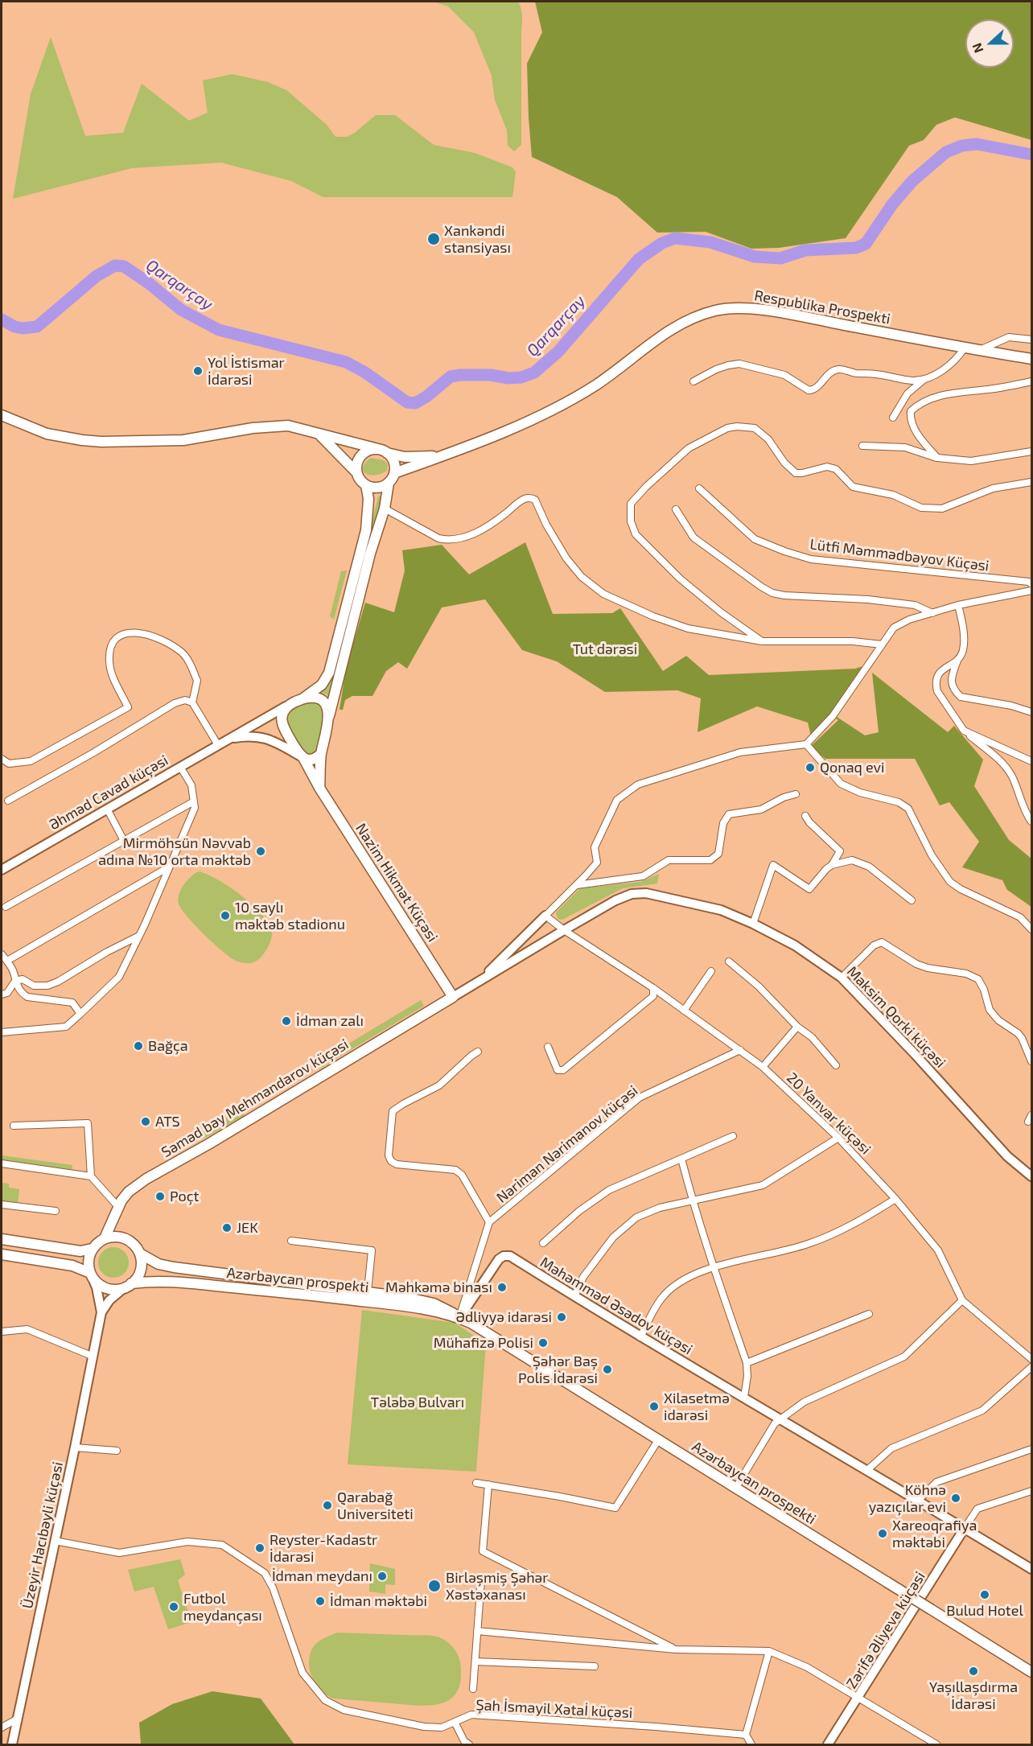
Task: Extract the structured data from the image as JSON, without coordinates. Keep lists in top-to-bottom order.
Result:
{
  "streets": {
    "main road": [
      "Respublika Prospekti",
      "Əhməd Cavad küçəsi",
      "Nazim Hikmət Küçəsi",
      "Maksim Qorki küçəsi",
      "Səməd bəy Mehmandarov küçəsi",
      "Azərbaycan prospekti",
      "Məhəmməd Əsədov küçəsi",
      "Üzeyir Hacıbəyli küçəsi",
      "Zərifə Əliyeva küçəsi"
    ],
    "street": [
      "Lütfi Məmmədbəyov Küçəsi",
      "20 Yanvar küçəsi",
      "Nəriman Nərimanov küçəsi",
      "Şah İsmayil Xətaİ küçəsi"
    ]
  },
  "crossings": [
    ["Əhməd Cavad küçəsi", "Nazim Hikmət Küçəsi"],
    ["Nazim Hikmət Küçəsi", "Səməd bəy Mehmandarov küçəsi"],
    ["Maksim Qorki küçəsi", "Səməd bəy Mehmandarov küçəsi"],
    ["Səməd bəy Mehmandarov küçəsi", "20 Yanvar küçəsi"],
    ["Səməd bəy Mehmandarov küçəsi", "Azərbaycan prospekti"],
    ["20 Yanvar küçəsi", "Nəriman Nərimanov küçəsi"],
    ["Nəriman Nərimanov küçəsi", "Azərbaycan prospekti"],
    ["Nəriman Nərimanov küçəsi", "Məhəmməd Əsədov küçəsi"],
    ["Azərbaycan prospekti", "Məhəmməd Əsədov küçəsi"],
    ["Məhəmməd Əsədov küçəsi", "Zərifə Əliyeva küçəsi"],
    ["Üzeyir Hacıbəyli küçəsi", "Şah İsmayil Xətaİ küçəsi"]
  ],
  "water": ["Qarqarçay"],
  "parks": ["Tut dərəsi", "Tələbə Bulvarı"],
  "places": [
    "Xankəndi stansiyası",
    "Yol İstismar İdarəsi",
    "Qonaq evi",
    "Mirmöhsün Nəvvab adına №10 orta məktəb",
    "10 saylı məktəb stadionu",
    "İdman zalı",
    "Bağça",
    "ATS",
    "Poçt",
    "JEK",
    "Məhkəmə binası",
    "Ədliyyə idarəsi",
    "Mühafizə Polisi",
    "Şəhər Baş Polis İdarəsi",
    "Xilasetmə idarəsi",
    "Köhnə yazıçılar evi",
    "Qarabağ Universiteti",
    "Xareoqrafiya məktəbi",
    "Reyster-Kadastr İdarəsi",
    "İdman meydanı",
    "Birləşmiş Şəhər Xəstəxanası",
    "Bulud Hotel",
    "İdman məktəbi",
    "Futbol meydançası",
    "Yaşıllaşdırma İdarəsi"
  ],
  "north": "left"
}
